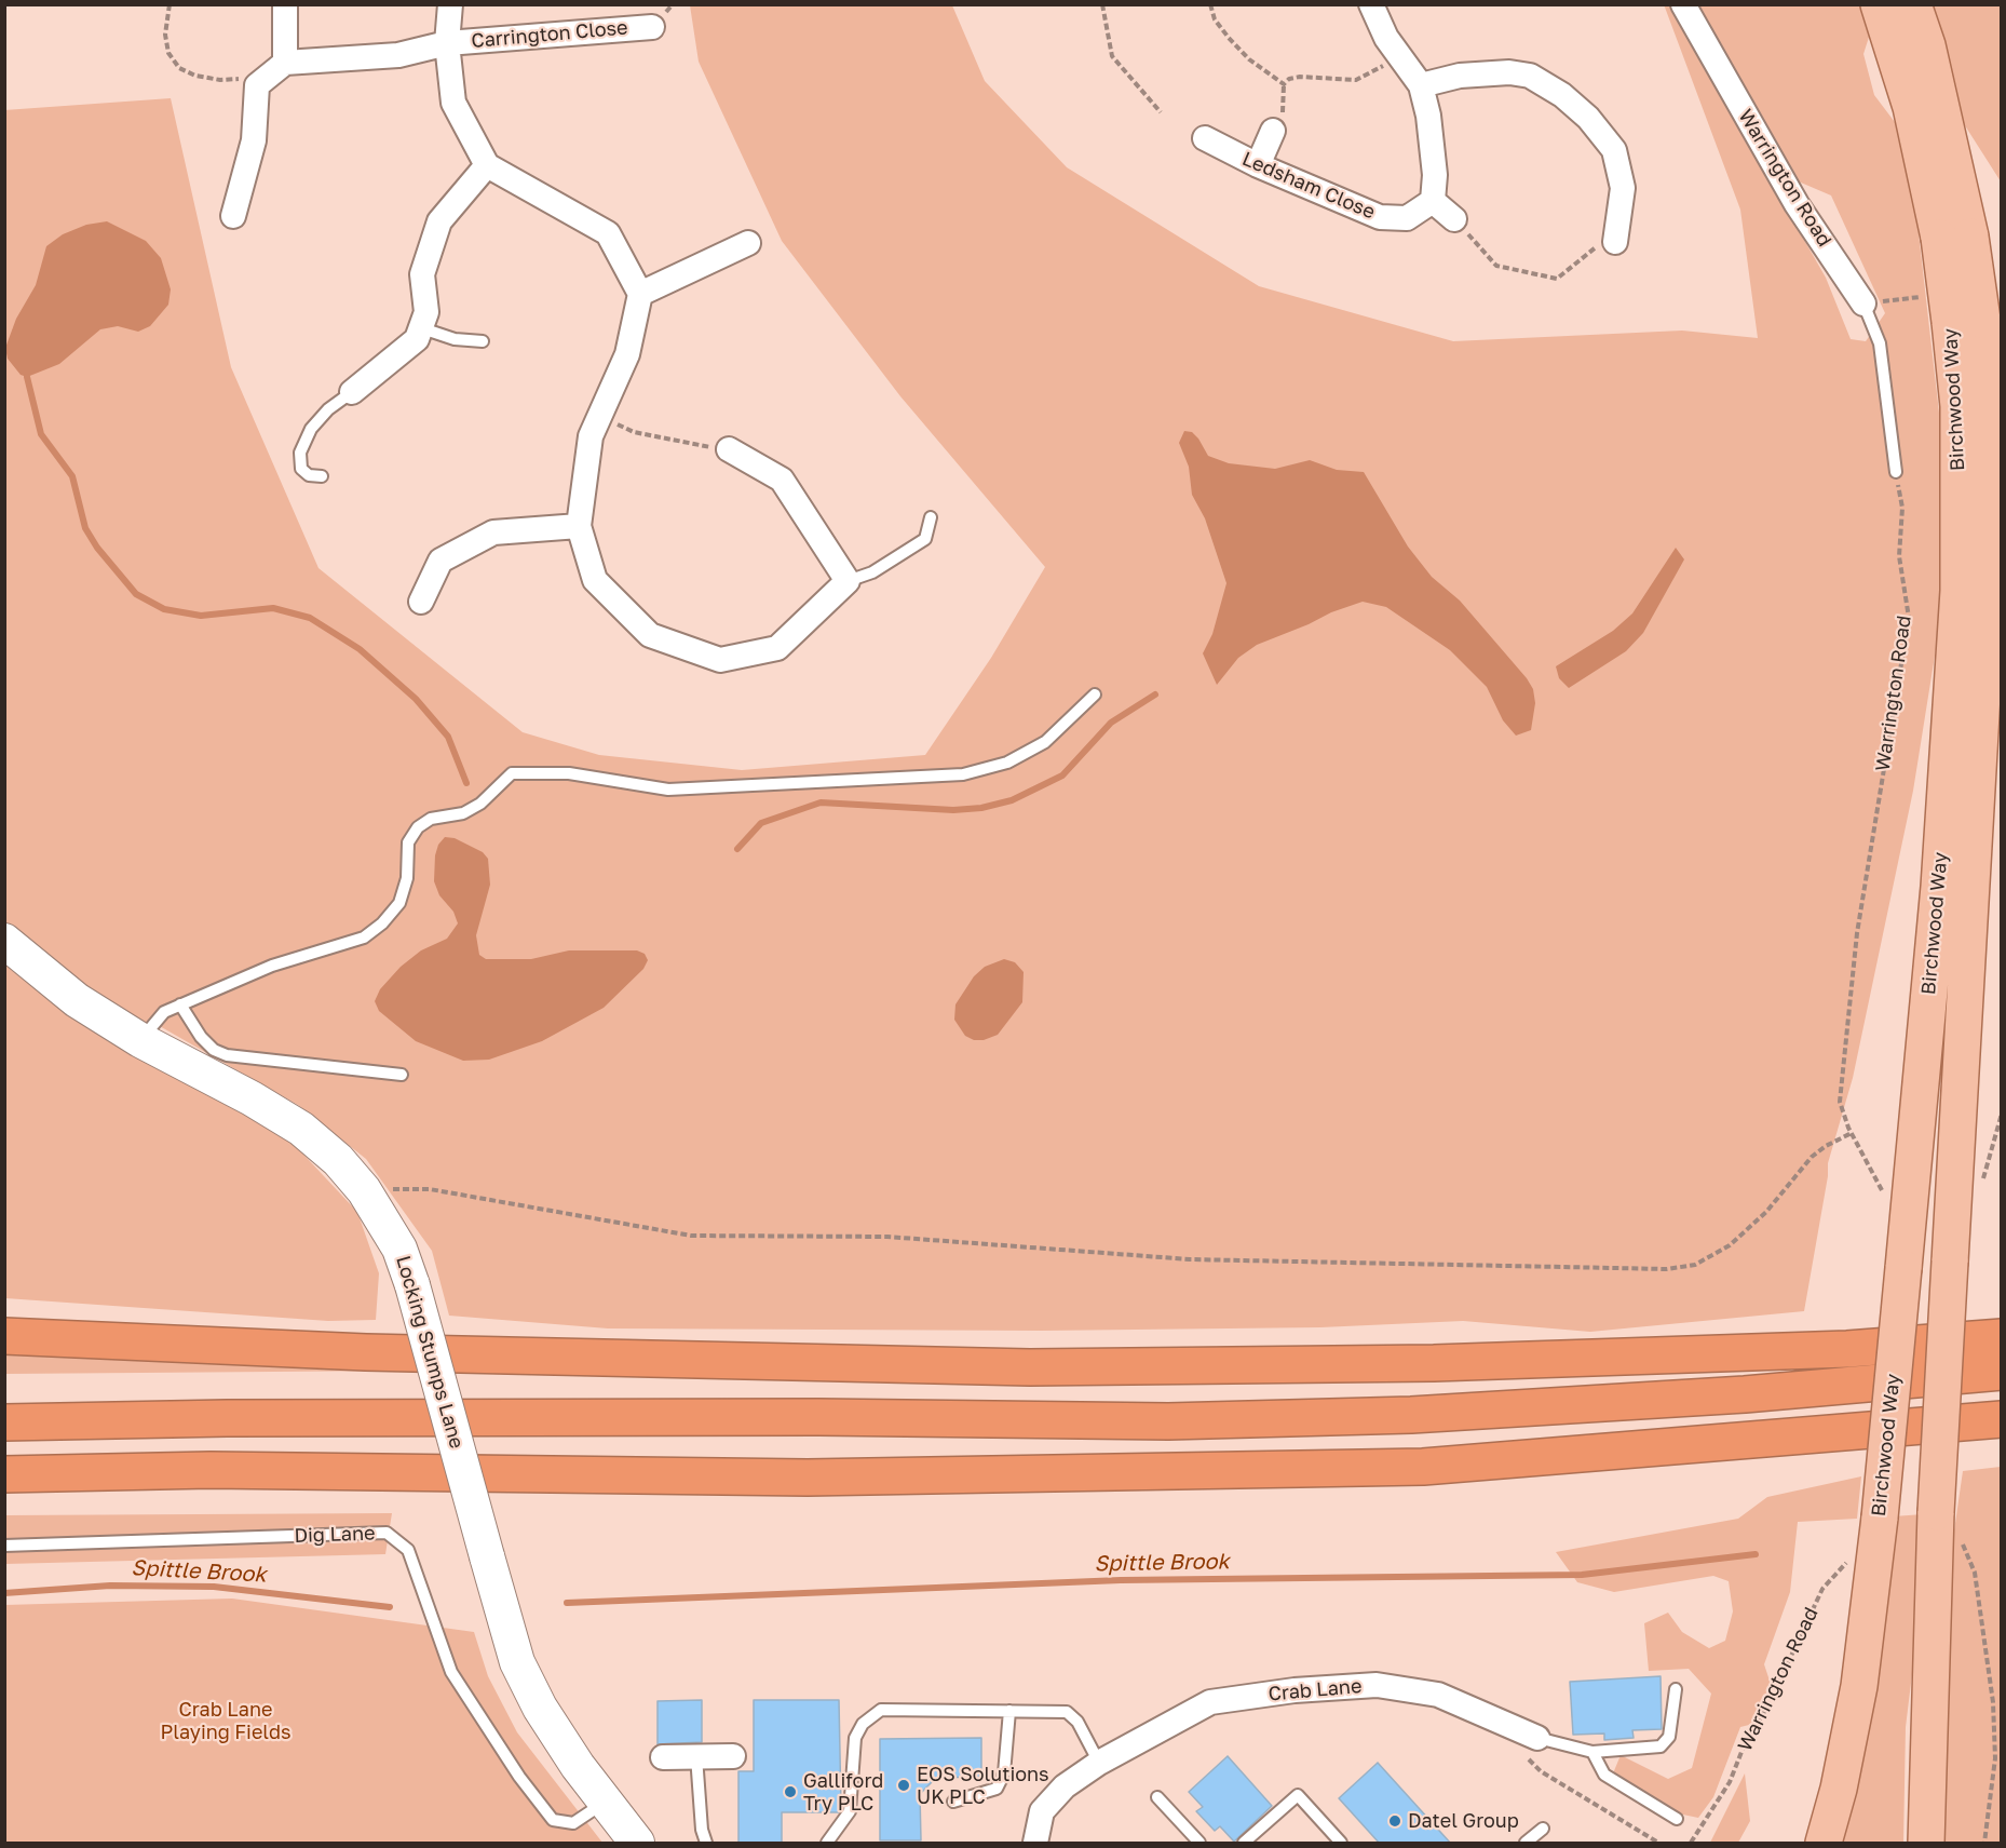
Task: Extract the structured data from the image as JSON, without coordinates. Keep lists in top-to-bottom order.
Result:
{
  "streets": {
    "main road": ["Birchwood Way"],
    "street": [
      "Carrington Close",
      "Warrington Road",
      "Ledsham Close",
      "Locking Stumps Lane",
      "Crab Lane"
    ],
    "lane": ["Dig Lane"]
  },
  "crossings": [
    ["Locking Stumps Lane", "Dig Lane"]
  ],
  "water": ["Spittle Brook"],
  "parks": ["Crab Lane Playing Fields"],
  "places": ["EOS Solutions UK PLC", "Galliford Try PLC", "Datel Group"]
}
